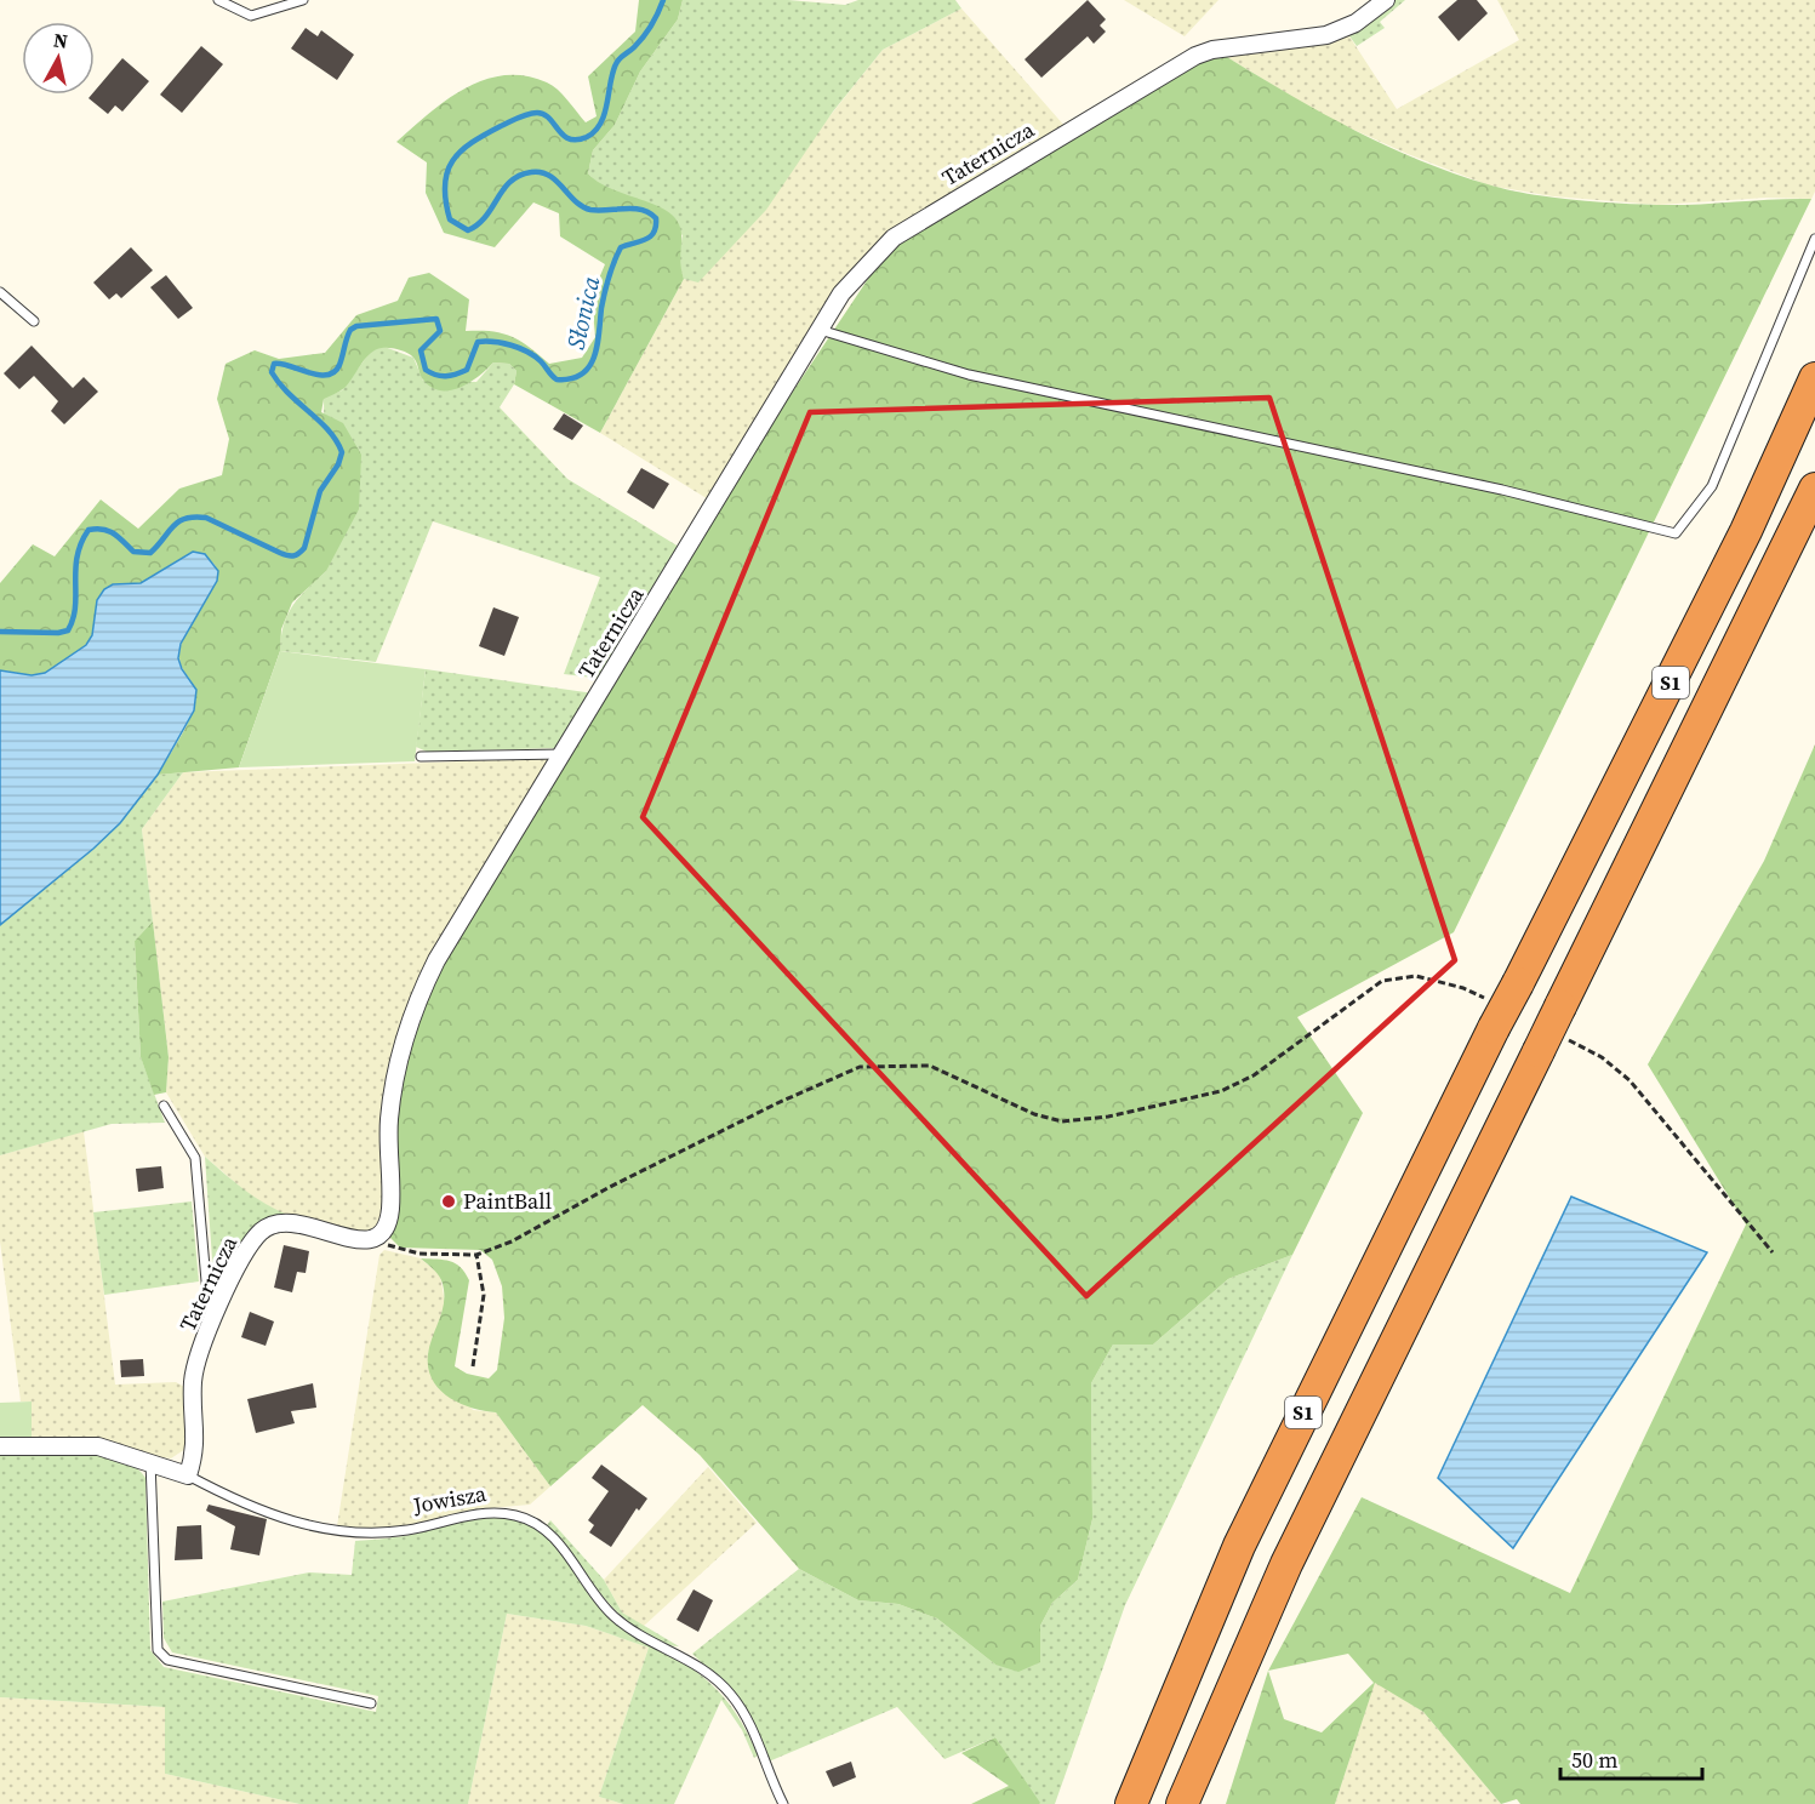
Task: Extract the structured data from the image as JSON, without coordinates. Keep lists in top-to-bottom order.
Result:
{
  "streets": {
    "highway": ["S1"],
    "street": ["Taternicza", "Jowisza"]
  },
  "crossings": [
    ["Taternicza", "Jowisza"]
  ],
  "water": ["Słonica"],
  "places": ["PaintBall"],
  "scale_bar": "50 m",
  "north": "top"
}
